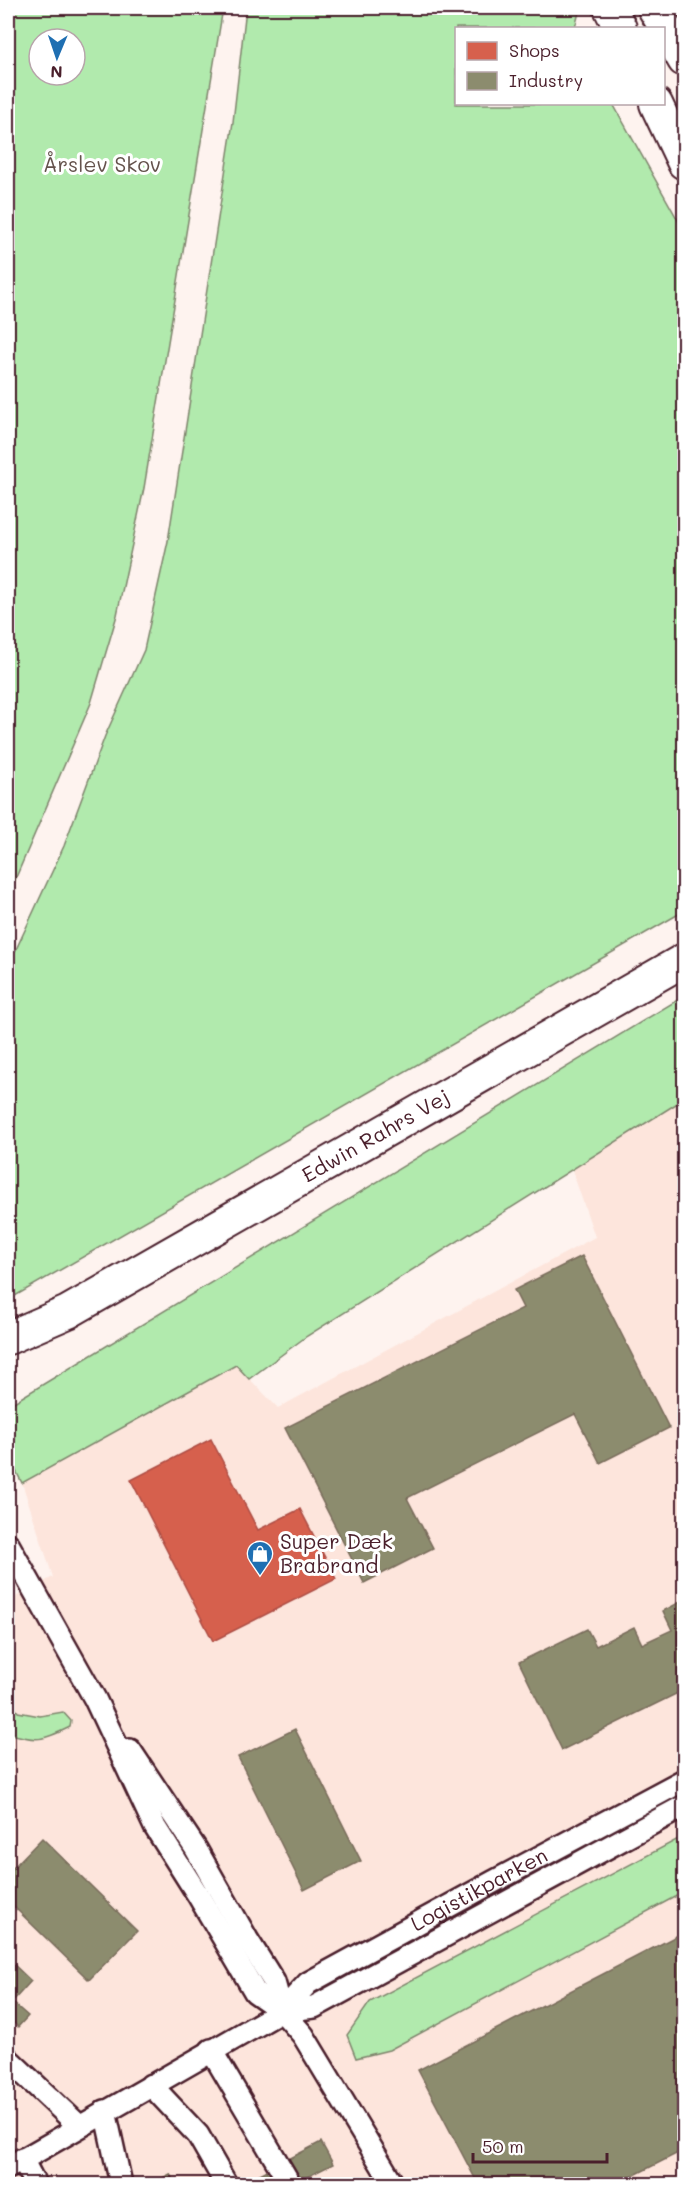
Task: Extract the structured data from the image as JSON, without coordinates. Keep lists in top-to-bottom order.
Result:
{
  "streets": {
    "highway": ["Edwin Rahrs Vej"],
    "street": ["Logistikparken"]
  },
  "parks": ["Årslev Skov"],
  "places": {
    "shop": ["Super Dæk Brabrand"]
  },
  "legend": ["Shops", "Industry"],
  "scale_bar": "50 m",
  "north": "bottom"
}
